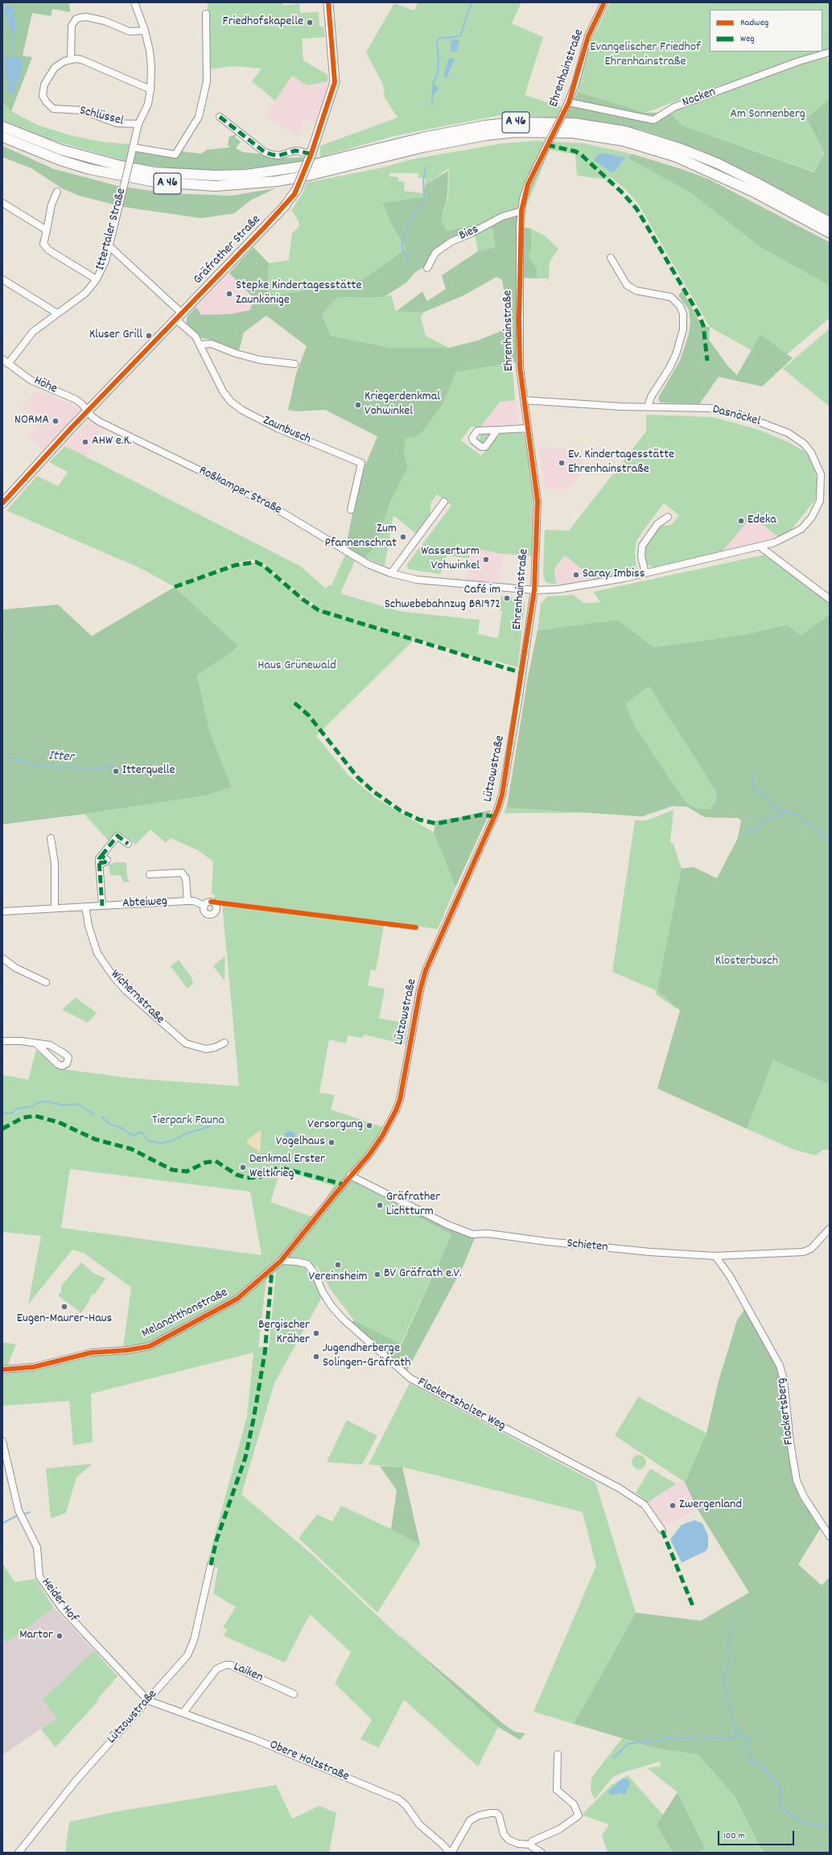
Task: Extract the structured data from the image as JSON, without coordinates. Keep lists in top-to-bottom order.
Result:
{
  "streets": {
    "highway": ["A 46"],
    "main road": ["Gräfrather Straße"],
    "street": [
      "Ehrenhainstraße",
      "Nocken",
      "Schlüssel",
      "Ittertaler Straße",
      "Bies",
      "Höhe",
      "Dasnöckel",
      "Zaunbusch",
      "Roßkamper Straße",
      "Lützowstraße",
      "Abteiweg",
      "Wichernstraße",
      "Schieten",
      "Melanchthonstraße",
      "Flockertsholzer Weg",
      "Flockertsberg",
      "Heider Hof",
      "Laiken",
      "Obere Holzstraße"
    ]
  },
  "crossings": [
    ["Ehrenhainstraße", "Nocken"],
    ["Ehrenhainstraße", "Bies"],
    ["Ehrenhainstraße", "Dasnöckel"],
    ["Ehrenhainstraße", "Roßkamper Straße"],
    ["Ehrenhainstraße", "Lützowstraße"],
    ["Schlüssel", "Ittertaler Straße"],
    ["Ittertaler Straße", "Höhe"],
    ["Ittertaler Straße", "Zaunbusch"],
    ["Gräfrather Straße", "Höhe"],
    ["Gräfrather Straße", "Zaunbusch"],
    ["Gräfrather Straße", "Roßkamper Straße"],
    ["Höhe", "Roßkamper Straße"],
    ["Dasnöckel", "Roßkamper Straße"],
    ["Lützowstraße", "Schieten"],
    ["Lützowstraße", "Melanchthonstraße"],
    ["Lützowstraße", "Flockertsholzer Weg"],
    ["Lützowstraße", "Heider Hof"],
    ["Lützowstraße", "Obere Holzstraße"],
    ["Abteiweg", "Wichernstraße"],
    ["Schieten", "Flockertsberg"],
    ["Heider Hof", "Obere Holzstraße"],
    ["Laiken", "Obere Holzstraße"]
  ],
  "water": ["Itter"],
  "parks": [
    "Evangelischer Friedhof Ehrenhainstraße",
    "Am Sonnenberg",
    "Haus Grünewald",
    "Klosterbusch",
    "Tierpark Fauna"
  ],
  "places": [
    "Friedhofskapelle",
    "Stepke Kindertagesstätte Zaunkönige",
    "Kluser Grill",
    "Kriegerdenkmal Vohwinkel",
    "NORMA",
    "AHW e.K.",
    "Ev. Kindertagesstätte Ehrenhainstraße",
    "Edeka",
    "Zum Pfannenschrat",
    "Wasserturm Vohwinkel",
    "Saray Imbiss",
    "Café im Schwebebahnzug BR1972",
    "Itterquelle",
    "Versorgung",
    "Vogelhaus",
    "Denkmal Erster Weltkrieg",
    "Gräfrather Lichtturm",
    "Vereinsheim",
    "BV Gräfrath e.V.",
    "Eugen-Maurer-Haus",
    "Bergischer Kräher",
    "Jugendherberge Solingen-Gräfrath",
    "Zwergenland",
    "Martor"
  ],
  "legend": ["Radweg", "Weg"],
  "scale_bar": "100 m"
}
